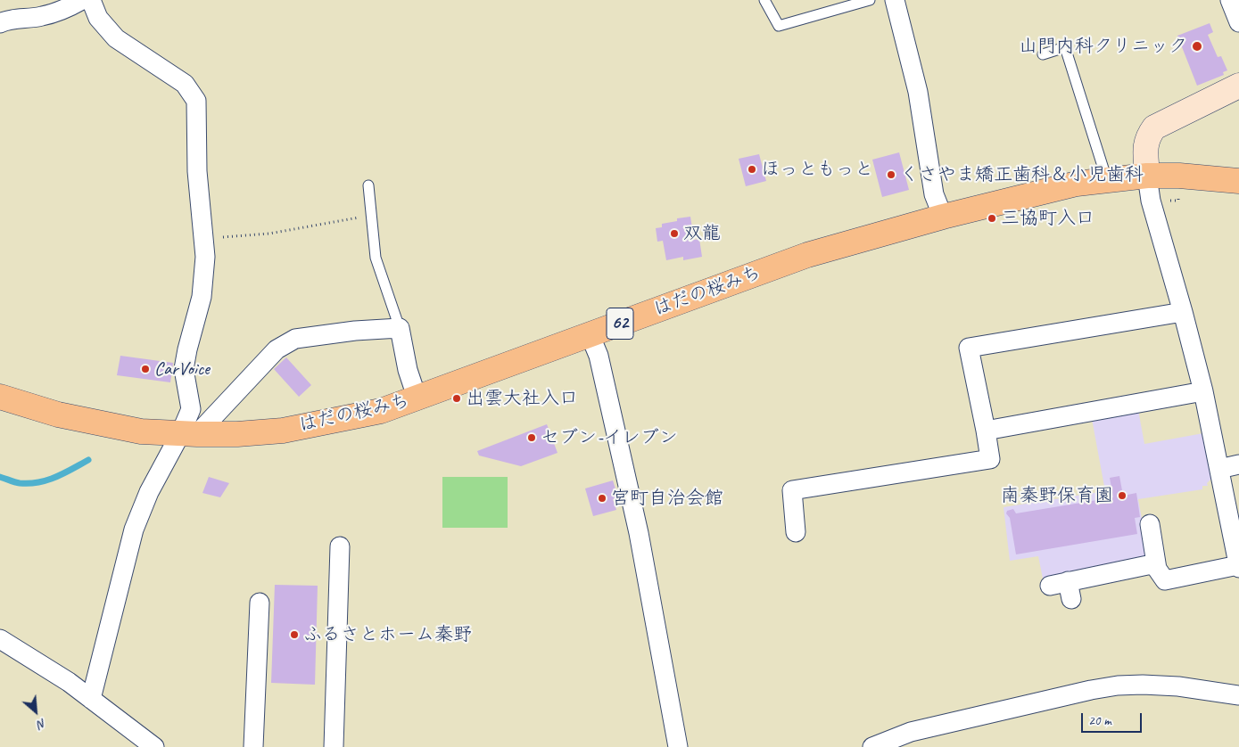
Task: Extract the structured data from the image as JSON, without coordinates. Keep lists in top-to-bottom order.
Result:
{
  "streets": {
    "main road": ["はだの桜みち", "62"]
  },
  "places": [
    "山門内科クリニック",
    "ほっともっと",
    "くさやま矯正歯科＆小児歯科",
    "三協町入口",
    "双龍",
    "CarVoice",
    "出雲大社入口",
    "セブン-イレブン",
    "南秦野保育園",
    "宮町自治会館",
    "ふるさとホーム秦野"
  ],
  "scale_bar": "20 m",
  "north": "bottom right"
}
